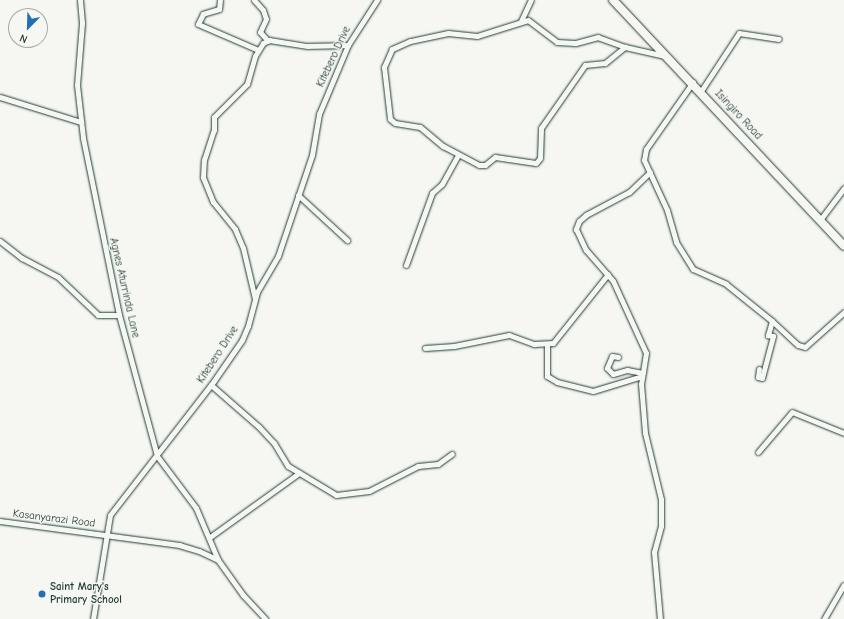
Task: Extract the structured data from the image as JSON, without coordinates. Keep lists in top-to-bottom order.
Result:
{
  "streets": {
    "main road": ["Isingiro Road"],
    "street": ["Kitebero Drive", "Agnes Aturrinda Lane", "Kasanyarazi Road"]
  },
  "crossings": [
    ["Kitebero Drive", "Agnes Aturrinda Lane"],
    ["Kitebero Drive", "Kasanyarazi Road"],
    ["Agnes Aturrinda Lane", "Kasanyarazi Road"]
  ],
  "places": ["Saint Mary's Primary School"],
  "north": "bottom left"
}
